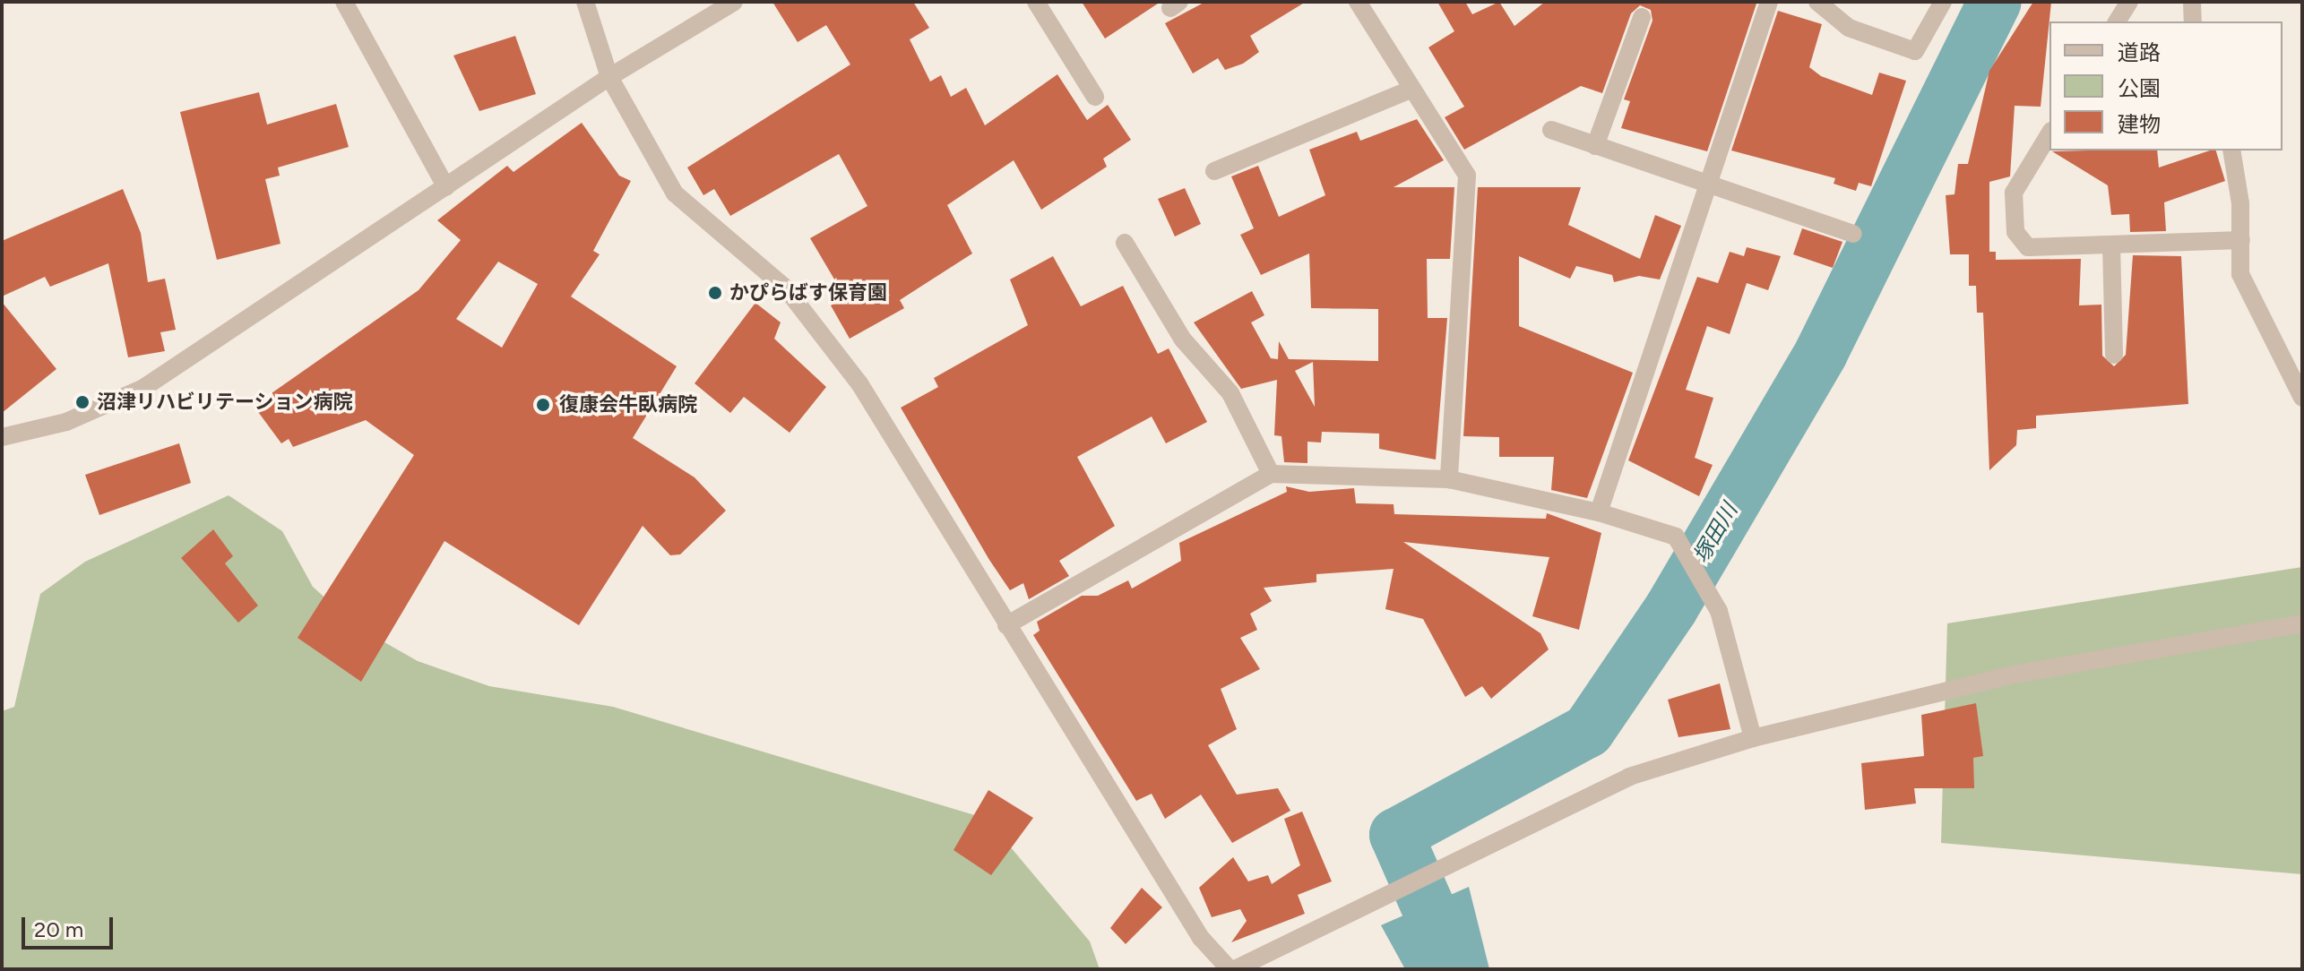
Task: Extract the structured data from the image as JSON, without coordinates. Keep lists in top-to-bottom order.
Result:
{
  "water": ["塚田川"],
  "places": ["かぴらばす保育園", "沼津リハビリテーション病院", "復康会牛臥病院"],
  "legend": ["道路", "公園", "建物"],
  "scale_bar": "20 m"
}
